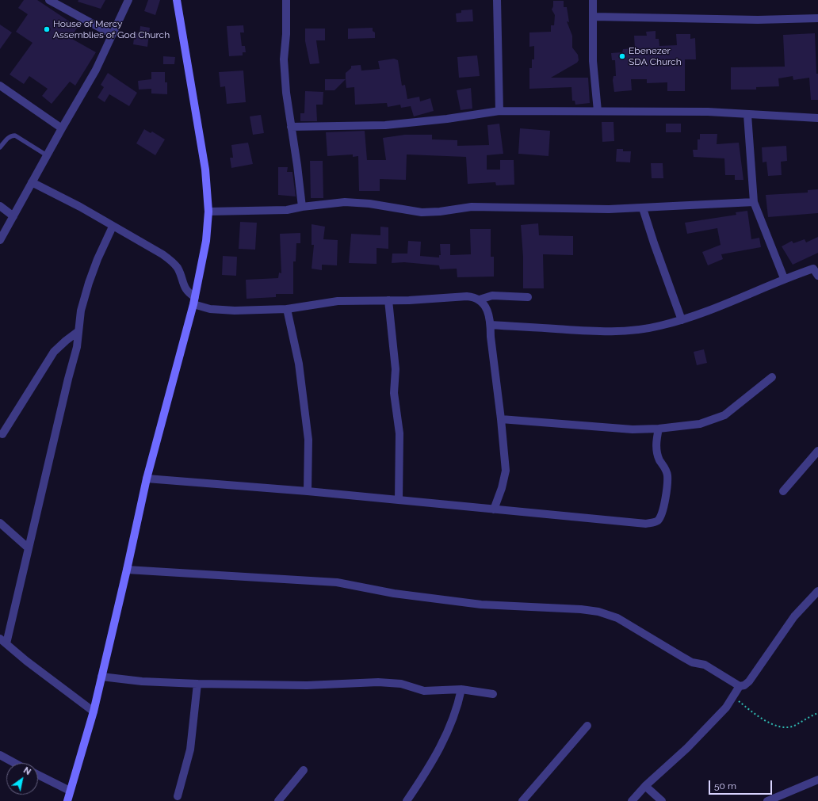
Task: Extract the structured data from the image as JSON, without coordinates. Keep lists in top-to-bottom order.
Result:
{
  "places": ["House of Mercy Assemblies of God Church", "Ebenezer SDA Church"],
  "scale_bar": "50 m",
  "north": "top right"
}
